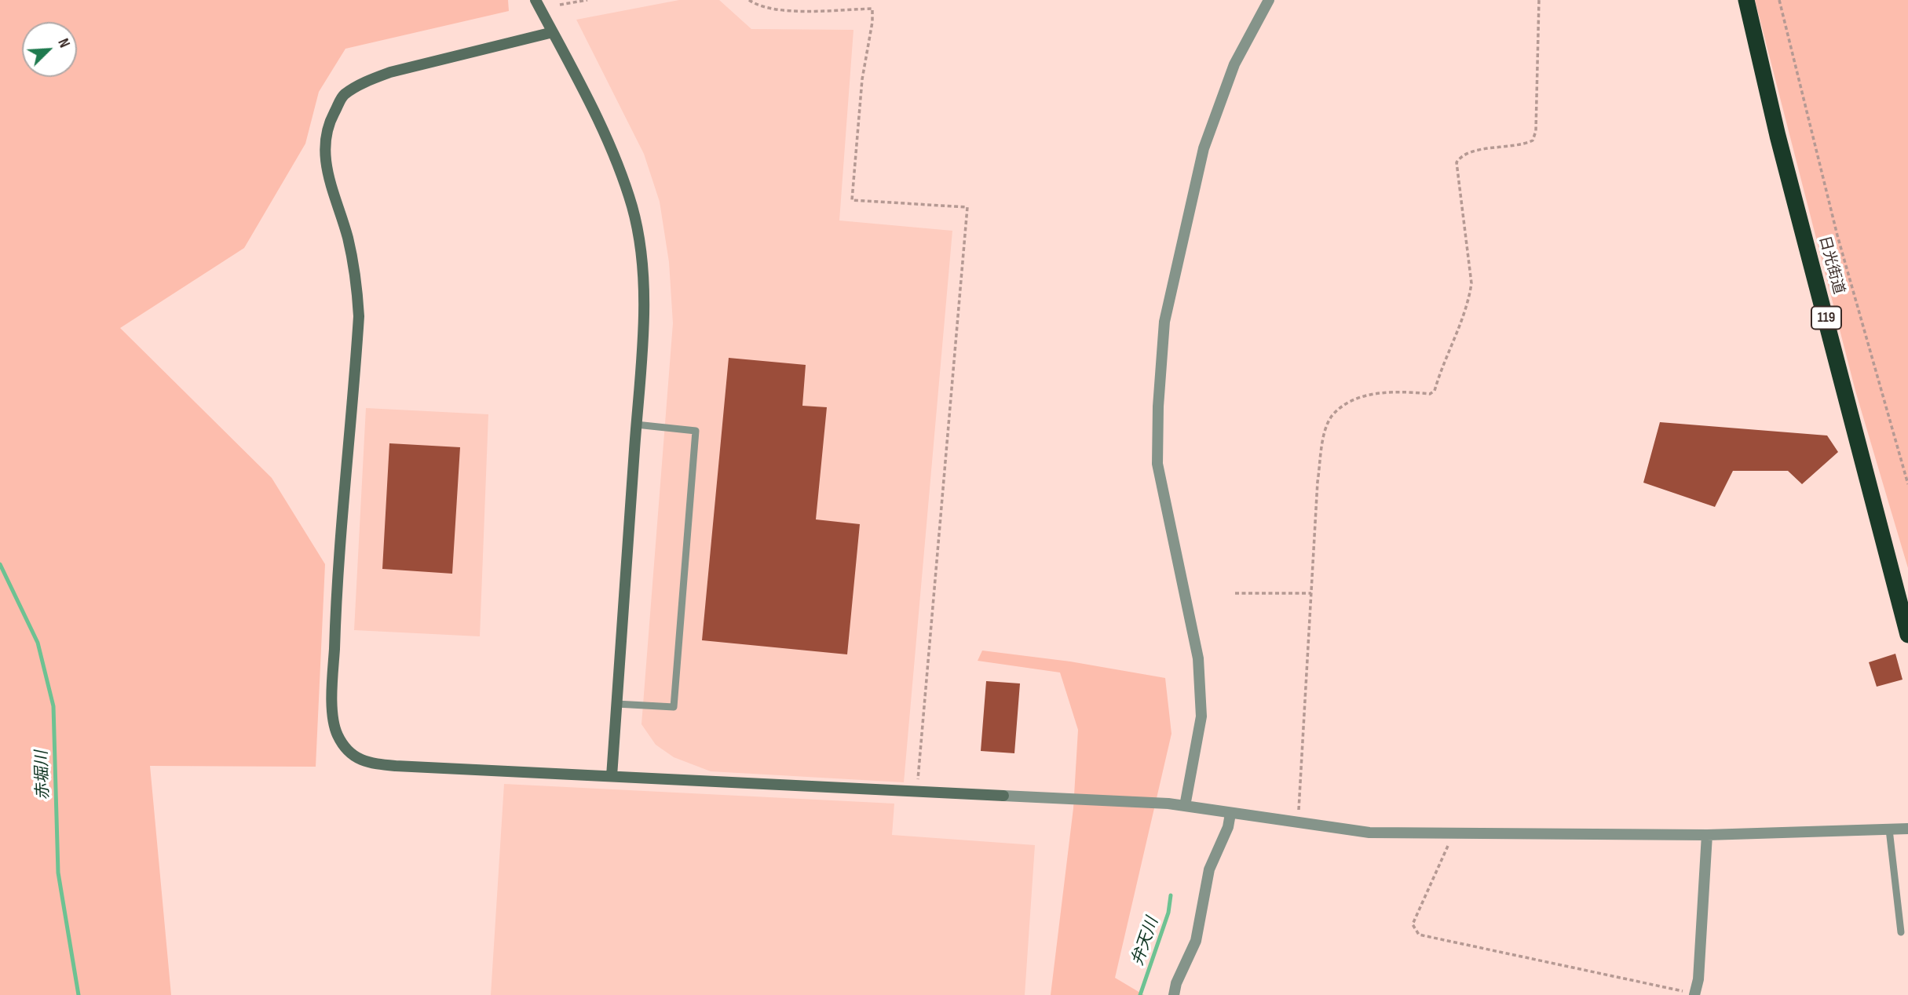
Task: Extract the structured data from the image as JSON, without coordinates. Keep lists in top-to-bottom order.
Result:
{
  "streets": {
    "highway": ["日光街道", "119"]
  },
  "water": ["赤堀川", "弁天川"],
  "north": "top right"
}
